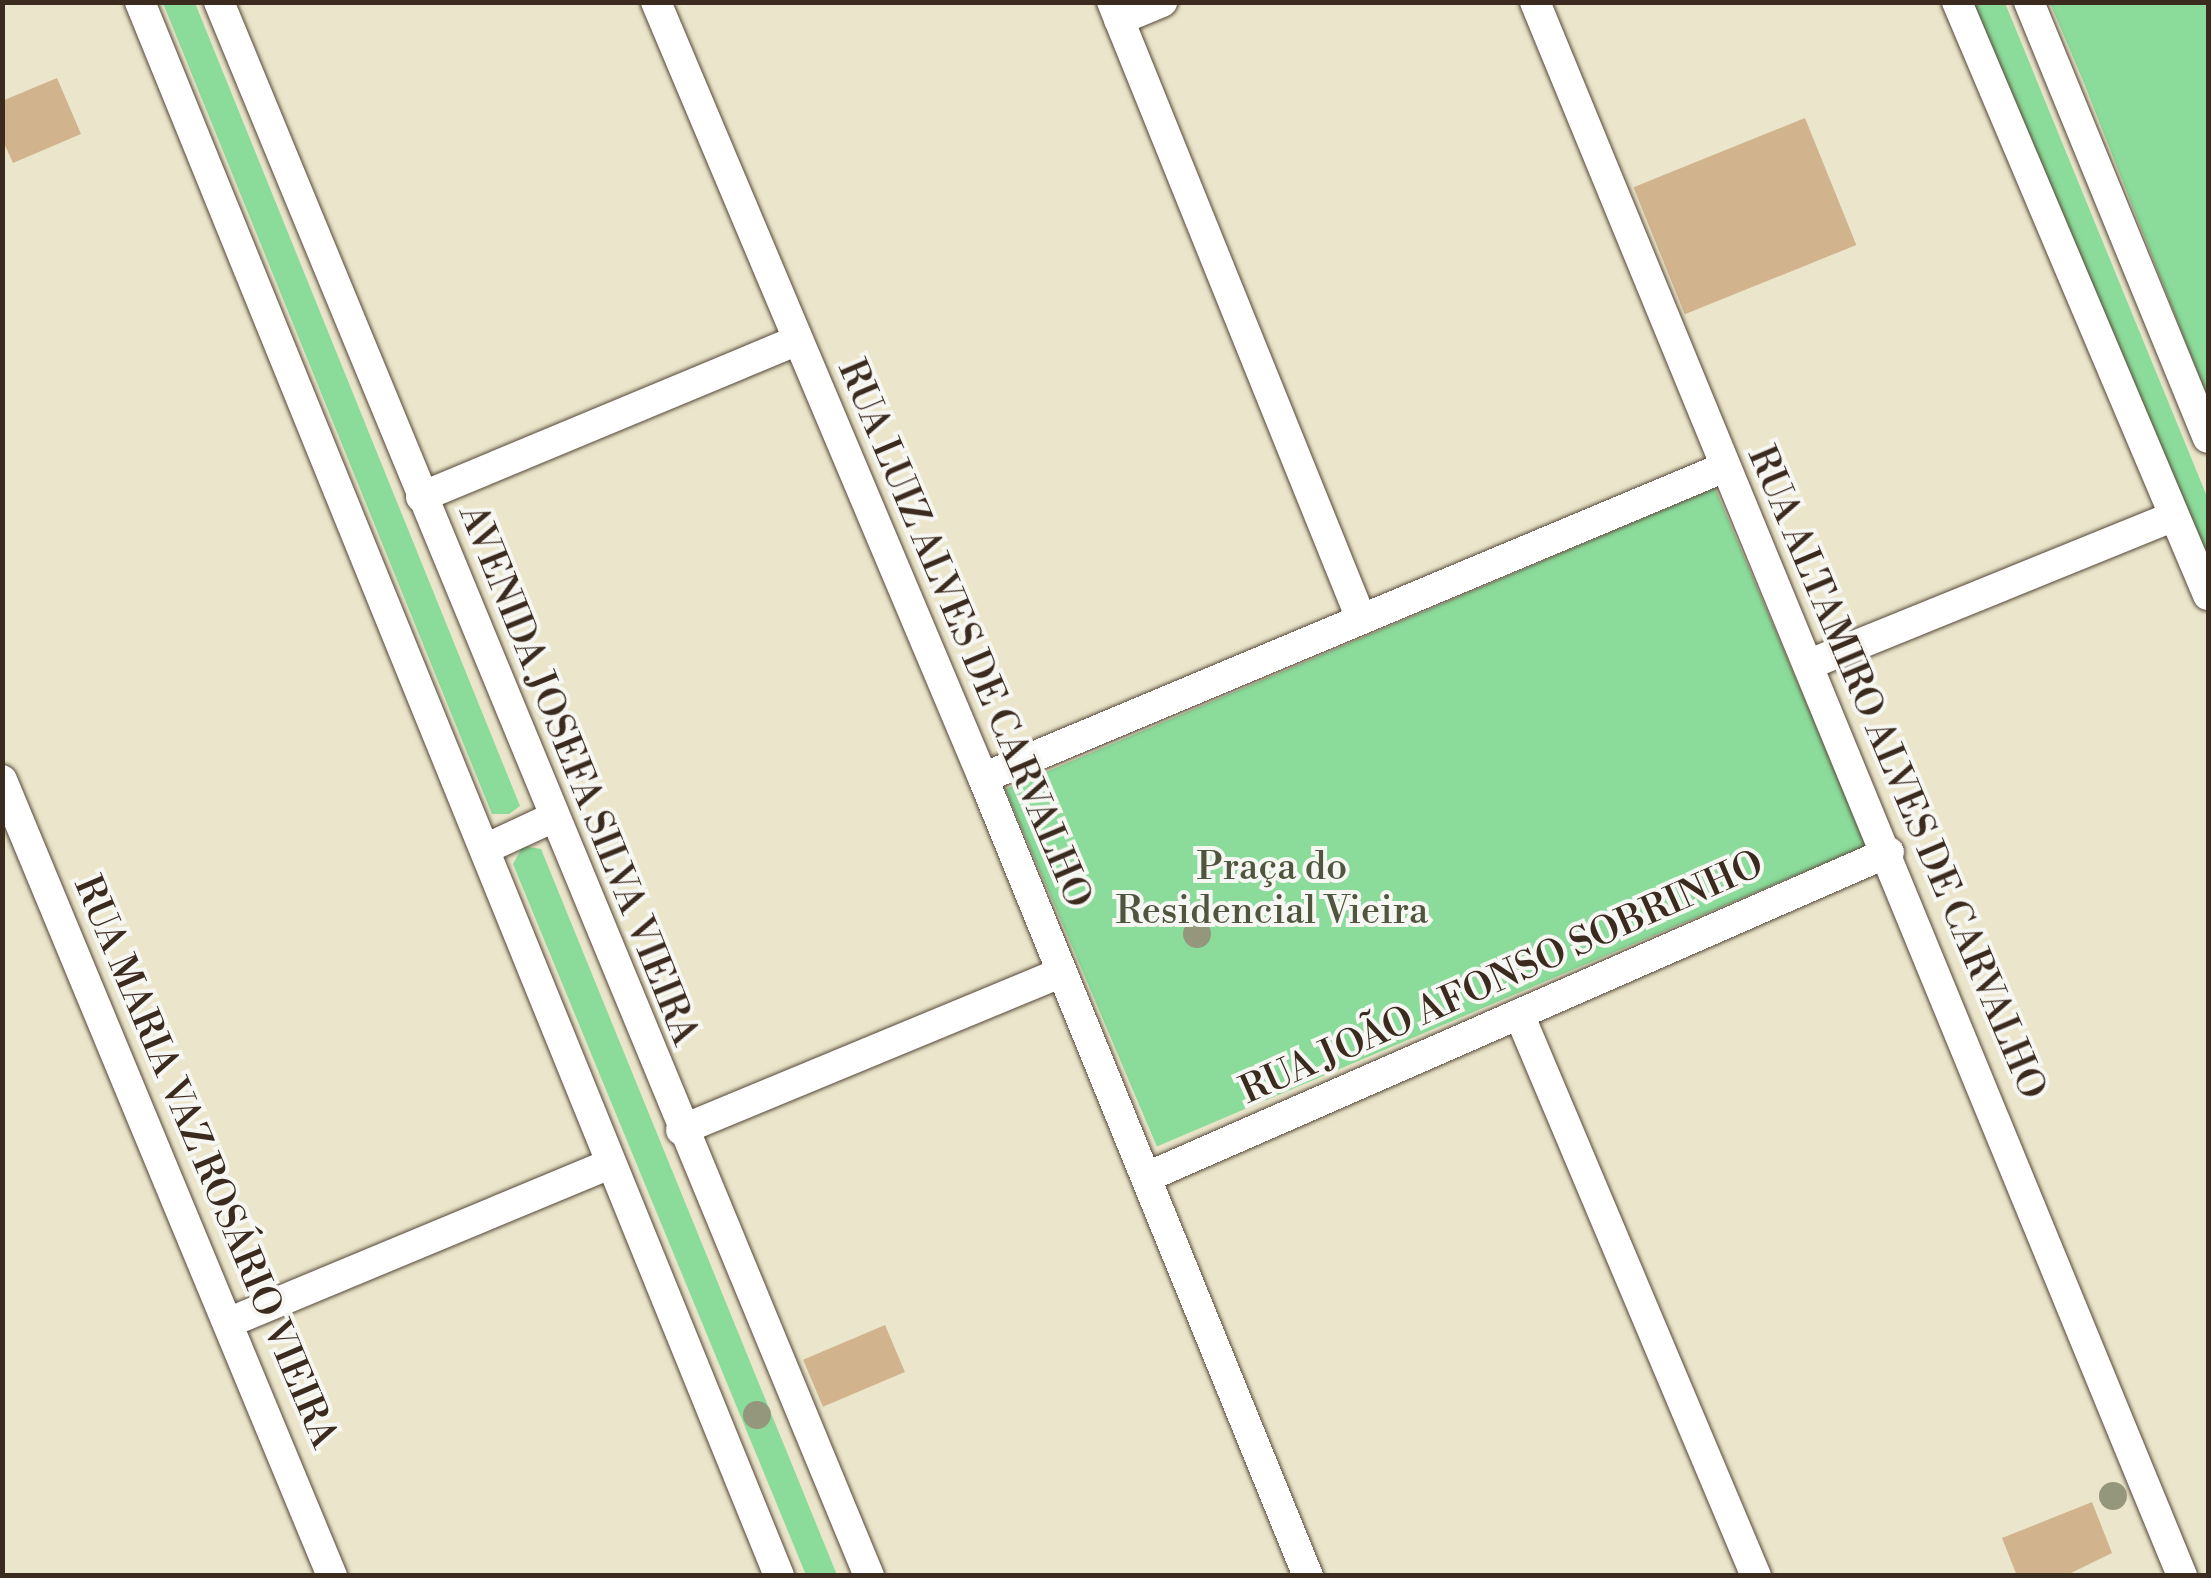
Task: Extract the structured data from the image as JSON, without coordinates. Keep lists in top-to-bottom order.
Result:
{
  "streets": {
    "street": [
      "RUA LUIZ ALVES DE CARVALHO",
      "RUA ALTAMIRO ALVES DE CARVALHO",
      "AVENIDA JOSEFA SILVA VIEIRA",
      "RUA JOÃO AFONSO SOBRINHO",
      "RUA MARIA VAZ ROSÁRIO VIEIRA"
    ]
  },
  "crossings": [
    ["RUA LUIZ ALVES DE CARVALHO", "RUA JOÃO AFONSO SOBRINHO"],
    ["RUA ALTAMIRO ALVES DE CARVALHO", "RUA JOÃO AFONSO SOBRINHO"]
  ],
  "parks": ["Praça do Residencial Vieira"]
}
